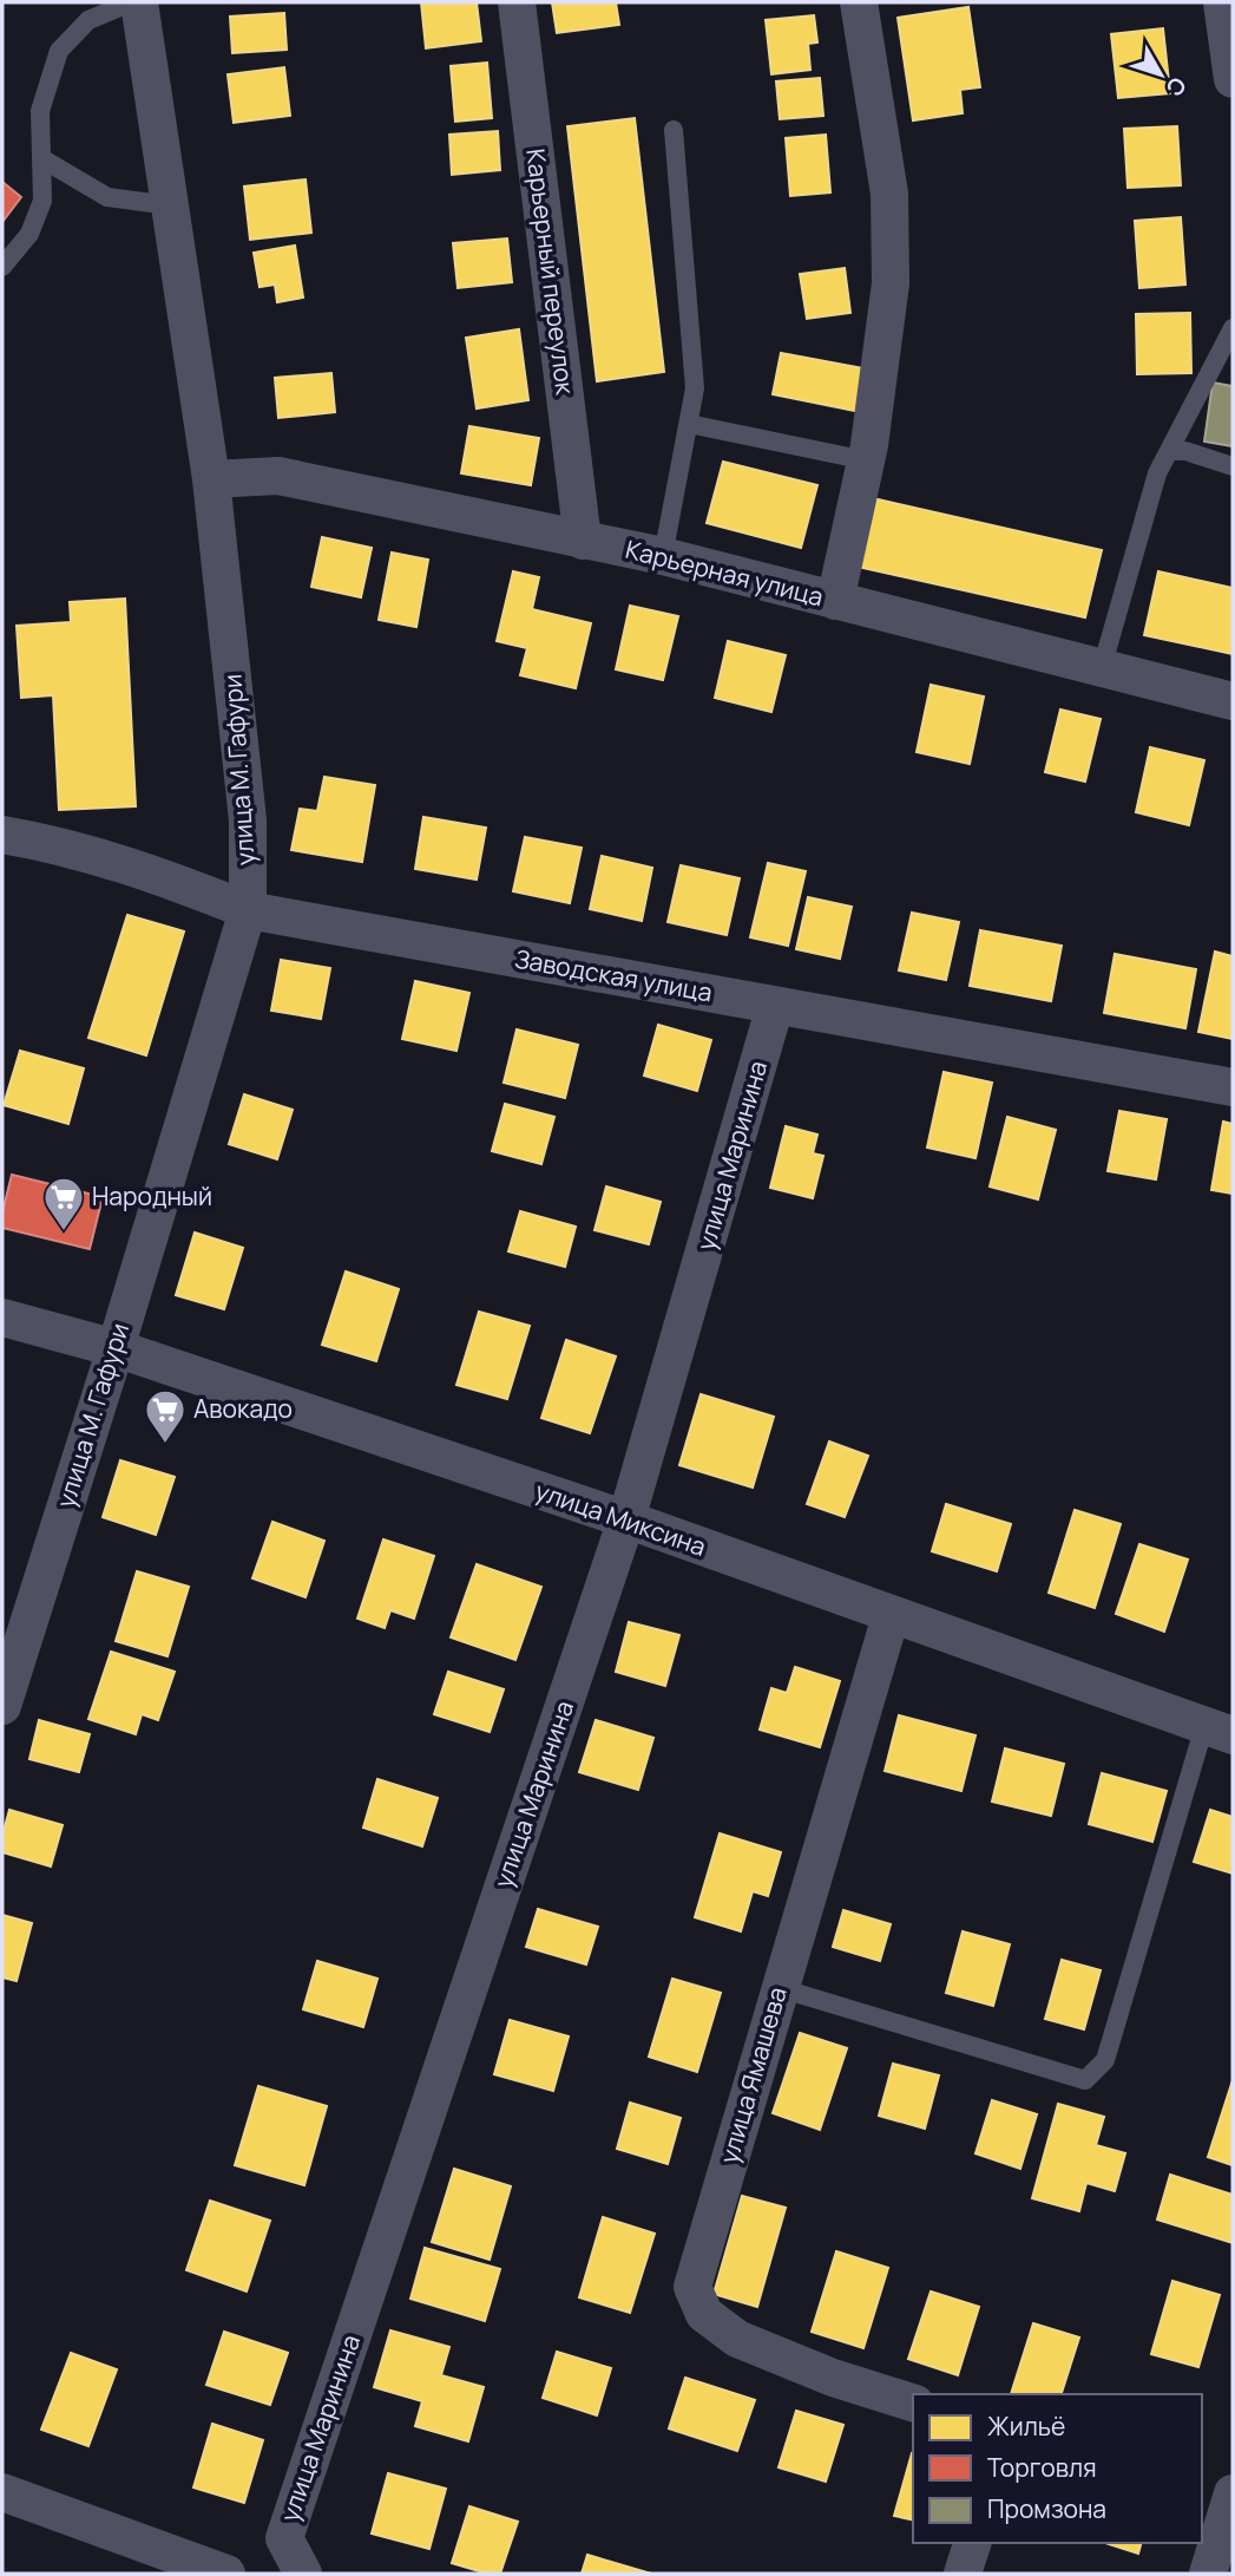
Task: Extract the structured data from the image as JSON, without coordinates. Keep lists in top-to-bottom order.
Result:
{
  "streets": {
    "street": [
      "Карьерный переулок",
      "Карьерная улица",
      "улица М. Гафури",
      "Заводская улица",
      "улица Маринина",
      "улица Миксина",
      "улица Ямашева"
    ]
  },
  "crossings": [
    ["Карьерный переулок", "Карьерная улица"],
    ["Карьерная улица", "улица М. Гафури"],
    ["улица М. Гафури", "Заводская улица"],
    ["улица М. Гафури", "улица Миксина"],
    ["Заводская улица", "улица Маринина"],
    ["улица Маринина", "улица Миксина"],
    ["улица Миксина", "улица Ямашева"]
  ],
  "places": {
    "supermarket": ["Народный", "Авокадо"]
  },
  "legend": ["Жильё", "Торговля", "Промзона"],
  "north": "bottom right"
}
